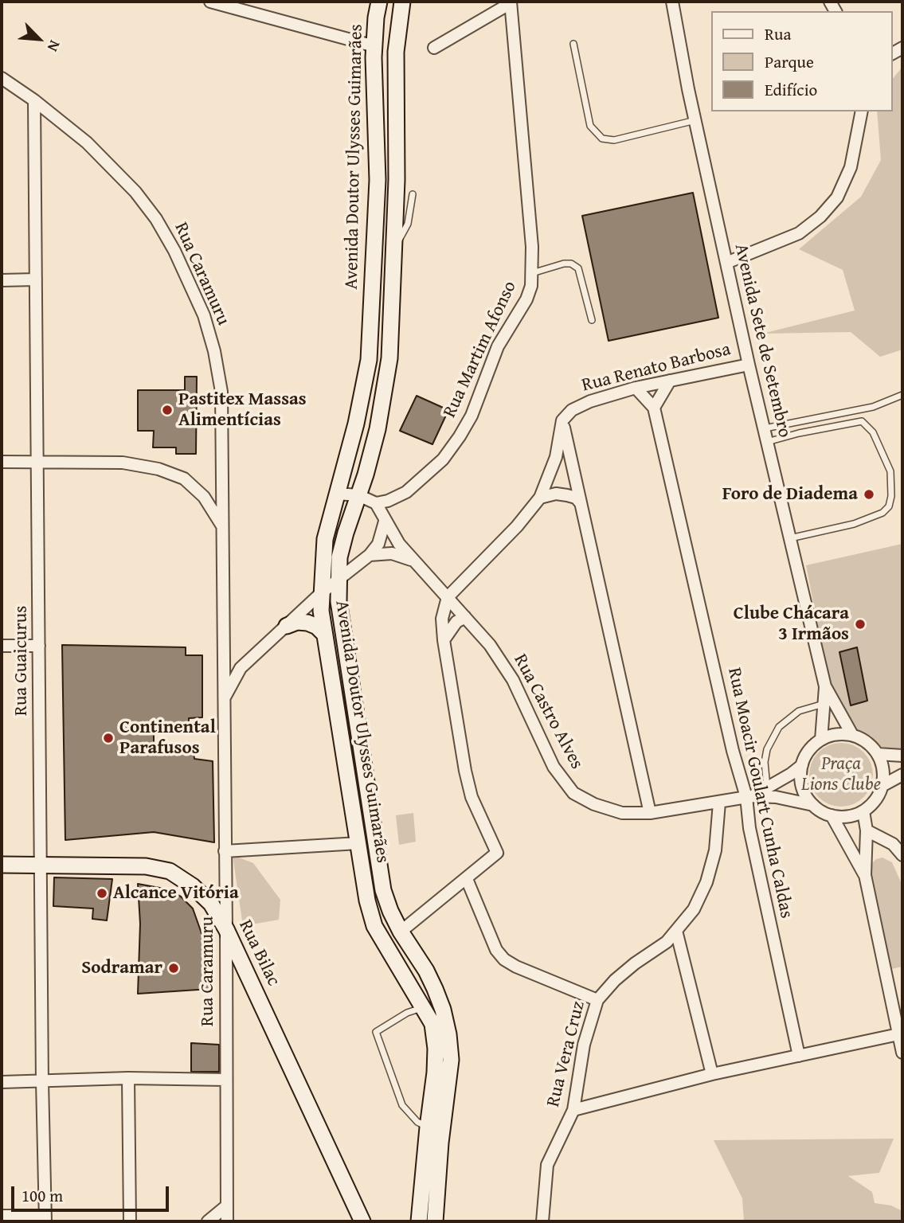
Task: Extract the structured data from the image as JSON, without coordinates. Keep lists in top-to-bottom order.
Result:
{
  "streets": {
    "main road": ["Avenida Doutor Ulysses Guimarães", "Rua Bilac"],
    "street": [
      "Rua Caramuru",
      "Avenida Sete de Setembro",
      "Rua Martim Afonso",
      "Rua Renato Barbosa",
      "Rua Guaicurus",
      "Rua Castro Alves",
      "Rua Moacir Goulart Cunha Caldas",
      "Rua Vera Cruz"
    ]
  },
  "crossings": [
    ["Rua Caramuru", "Rua Guaicurus"],
    ["Rua Caramuru", "Rua Bilac"],
    ["Avenida Sete de Setembro", "Rua Renato Barbosa"],
    ["Avenida Sete de Setembro", "Rua Castro Alves"],
    ["Rua Martim Afonso", "Rua Castro Alves"],
    ["Rua Renato Barbosa", "Rua Moacir Goulart Cunha Caldas"],
    ["Rua Guaicurus", "Rua Bilac"],
    ["Rua Castro Alves", "Rua Moacir Goulart Cunha Caldas"],
    ["Rua Castro Alves", "Rua Vera Cruz"]
  ],
  "parks": ["Praça Lions Clube"],
  "places": [
    "Pastitex Massas Alimentícias",
    "Foro de Diadema",
    "Clube Chácara 3 Irmãos",
    "Continental Parafusos",
    "Alcance Vitória",
    "Sodramar"
  ],
  "legend": ["Rua", "Parque", "Edifício"],
  "scale_bar": "100 m",
  "north": "bottom right"
}
